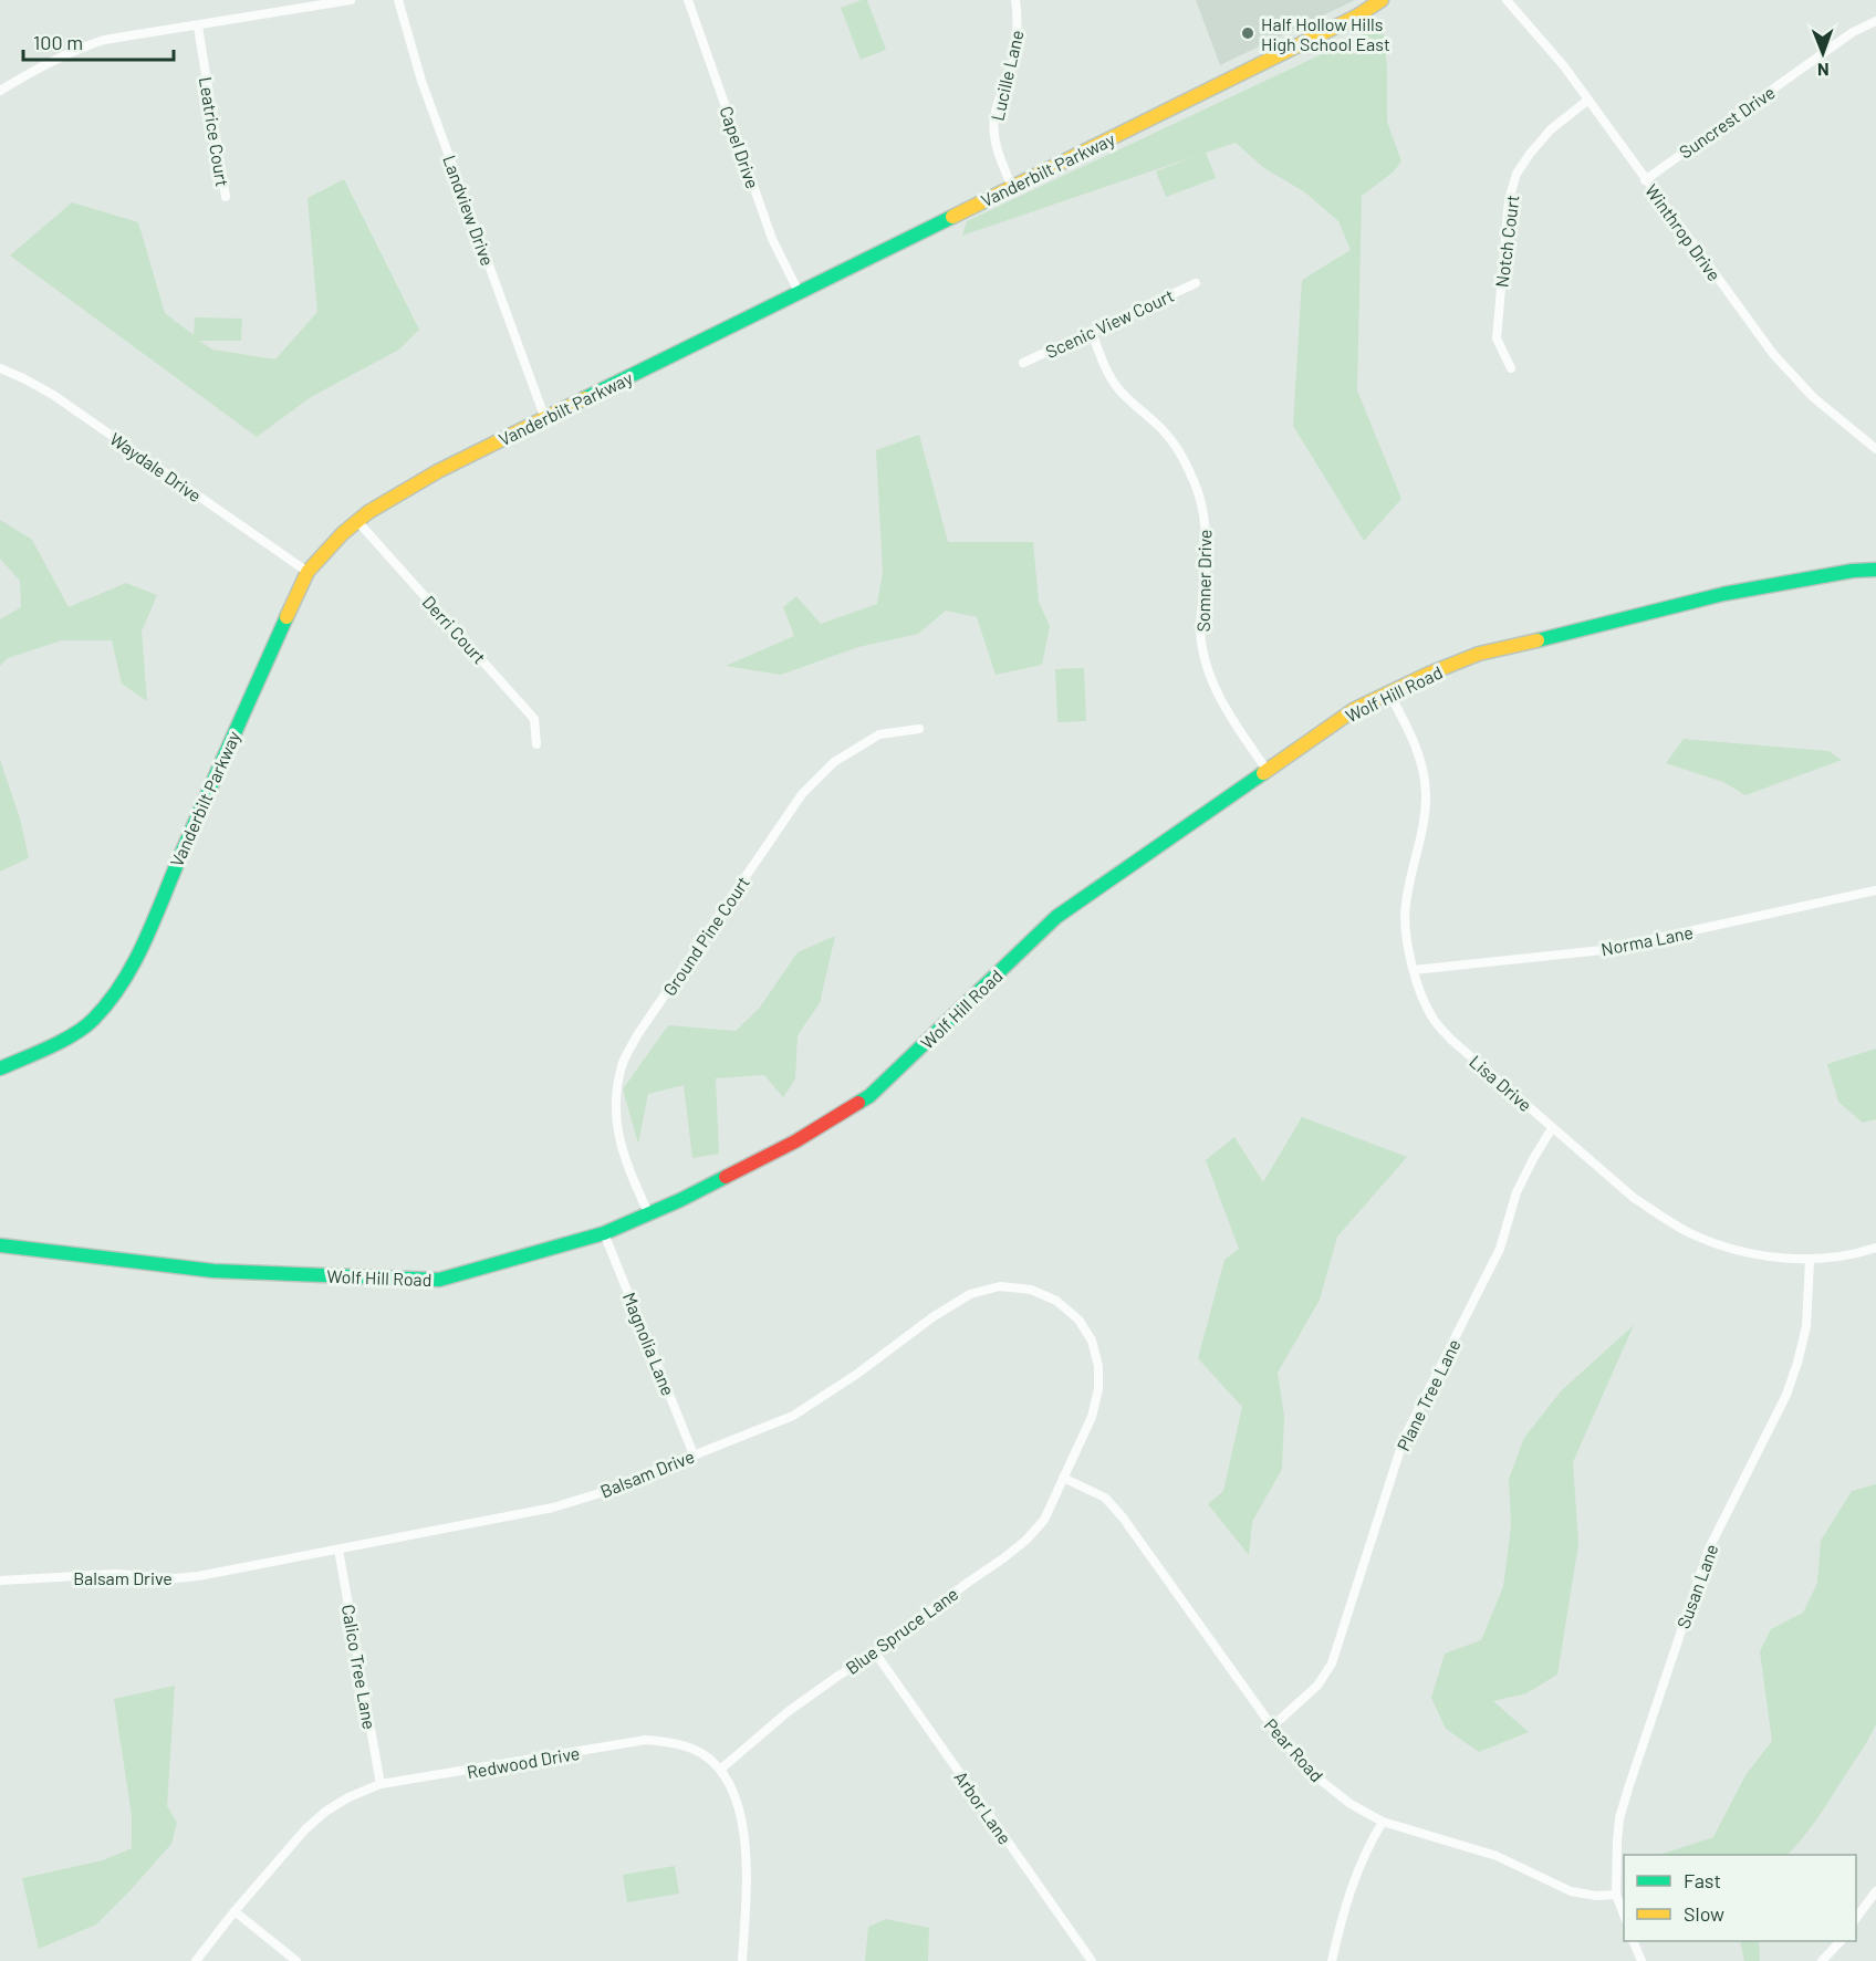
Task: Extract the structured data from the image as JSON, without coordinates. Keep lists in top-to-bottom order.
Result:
{
  "streets": {
    "street": [
      "Lucille Lane",
      "Suncrest Drive",
      "Leatrice Court",
      "Capel Drive",
      "Vanderbilt Parkway",
      "Landview Drive",
      "Winthrop Drive",
      "Notch Court",
      "Scenic View Court",
      "Waydale Drive",
      "Somner Drive",
      "Derri Court",
      "Wolf Hill Road",
      "Ground Pine Court",
      "Norma Lane",
      "Lisa Drive",
      "Magnolia Lane",
      "Plane Tree Lane",
      "Balsam Drive",
      "Susan Lane",
      "Blue Spruce Lane",
      "Calico Tree Lane",
      "Pear Road",
      "Redwood Drive",
      "Arbor Lane"
    ]
  },
  "crossings": [
    ["Lucille Lane", "Vanderbilt Parkway"],
    ["Suncrest Drive", "Winthrop Drive"],
    ["Capel Drive", "Vanderbilt Parkway"],
    ["Vanderbilt Parkway", "Landview Drive"],
    ["Vanderbilt Parkway", "Waydale Drive"],
    ["Vanderbilt Parkway", "Derri Court"],
    ["Winthrop Drive", "Notch Court"],
    ["Scenic View Court", "Somner Drive"],
    ["Somner Drive", "Wolf Hill Road"],
    ["Wolf Hill Road", "Ground Pine Court"],
    ["Wolf Hill Road", "Lisa Drive"],
    ["Wolf Hill Road", "Magnolia Lane"],
    ["Norma Lane", "Lisa Drive"],
    ["Lisa Drive", "Plane Tree Lane"],
    ["Lisa Drive", "Susan Lane"],
    ["Magnolia Lane", "Balsam Drive"],
    ["Plane Tree Lane", "Pear Road"],
    ["Balsam Drive", "Blue Spruce Lane"],
    ["Balsam Drive", "Calico Tree Lane"],
    ["Balsam Drive", "Pear Road"],
    ["Susan Lane", "Pear Road"],
    ["Blue Spruce Lane", "Pear Road"],
    ["Blue Spruce Lane", "Redwood Drive"],
    ["Blue Spruce Lane", "Arbor Lane"],
    ["Calico Tree Lane", "Redwood Drive"]
  ],
  "places": ["Half Hollow Hills High School East"],
  "legend": ["Fast", "Slow"],
  "scale_bar": "100 m",
  "north": "bottom"
}
